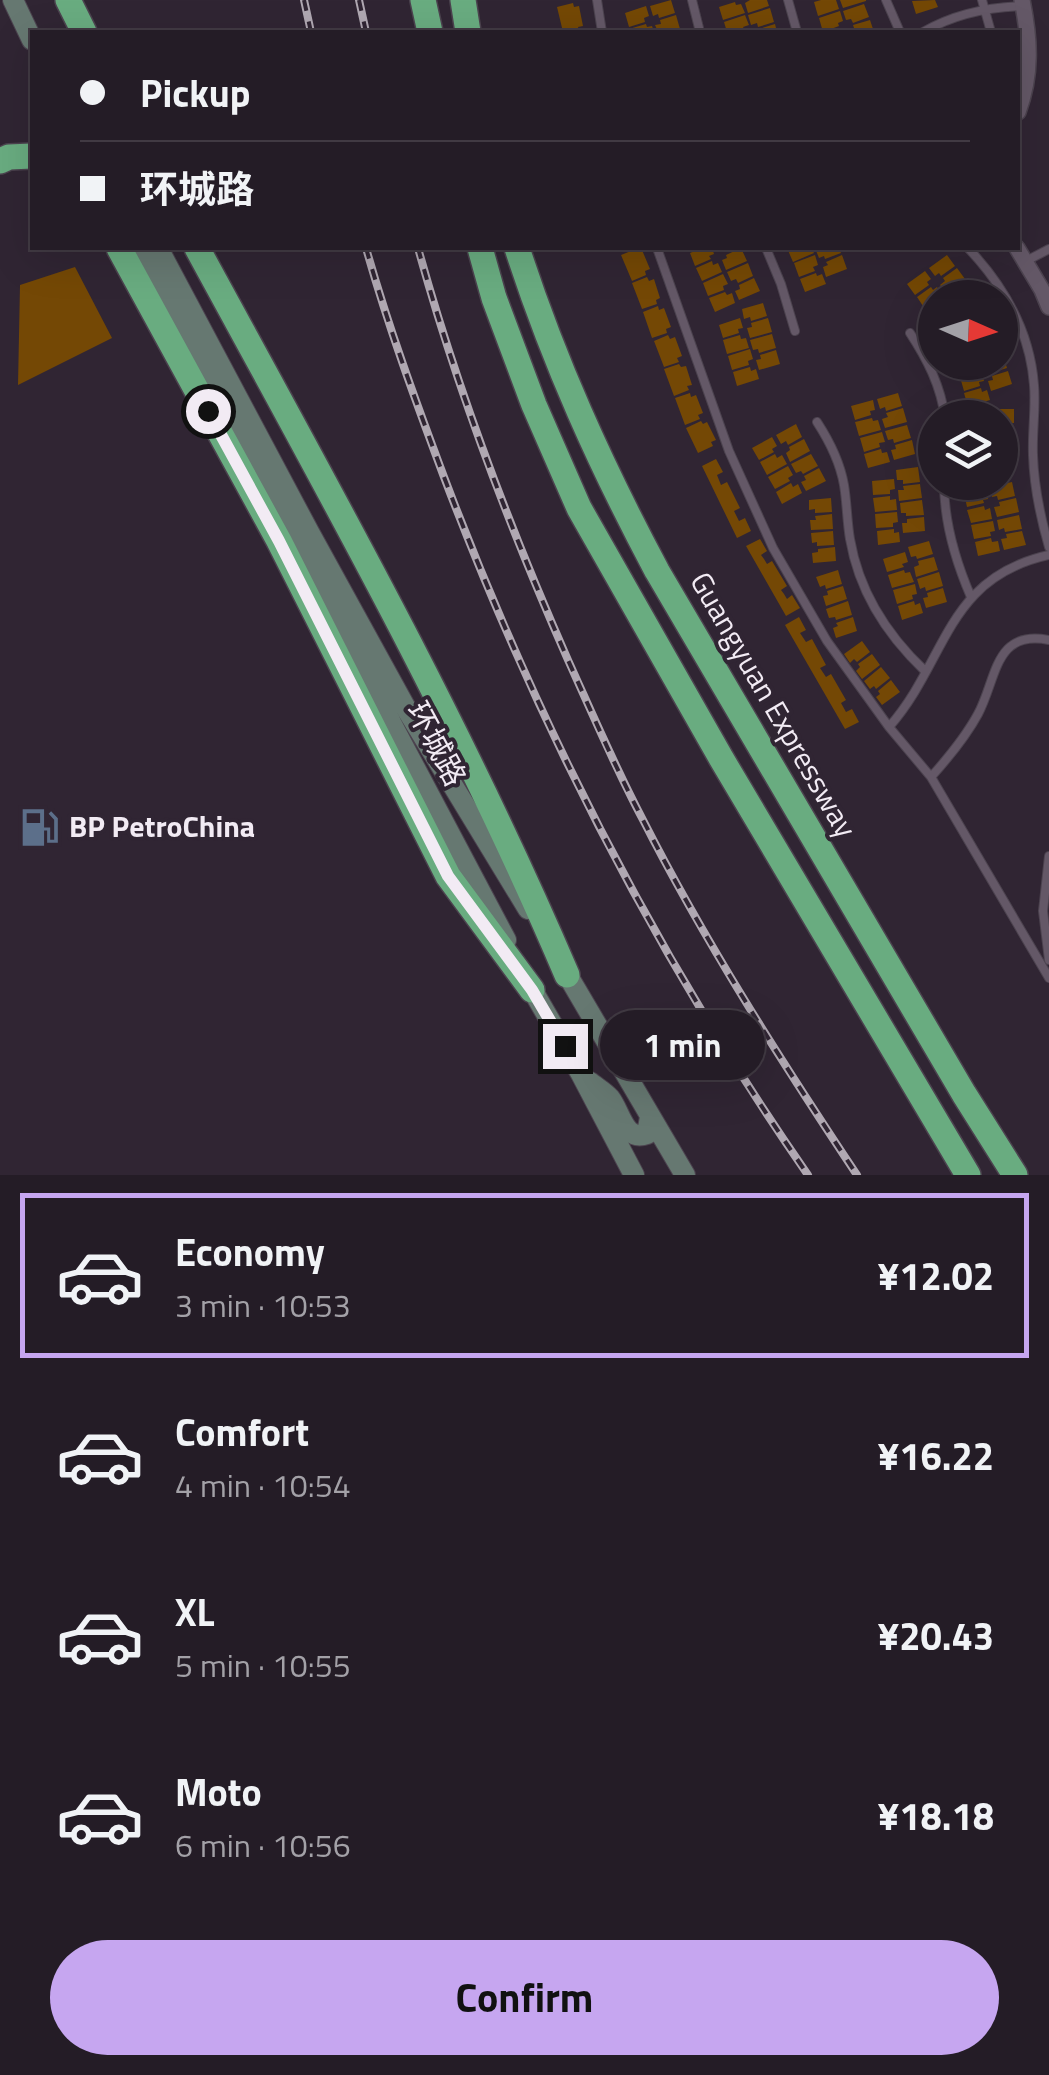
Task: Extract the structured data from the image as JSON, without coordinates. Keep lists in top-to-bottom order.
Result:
{
  "streets": {
    "highway": ["Guangyuan Expressway"],
    "main road": ["环城路"]
  },
  "places": {
    "fuel station": ["BP PetroChina"]
  },
  "north": "right",
  "page": {
    "banner": ["Pickup", "环城路"],
    "bubble": "1 min",
    "list": [
      {
        "name": "Economy",
        "note": "3 min · 10:53",
        "value": "¥12.02"
      },
      {
        "name": "Comfort",
        "note": "4 min · 10:54",
        "value": "¥16.22"
      },
      {
        "name": "XL",
        "note": "5 min · 10:55",
        "value": "¥20.43"
      },
      {
        "name": "Moto",
        "note": "6 min · 10:56",
        "value": "¥18.18"
      }
    ],
    "buttons": "Confirm"
  }
}
